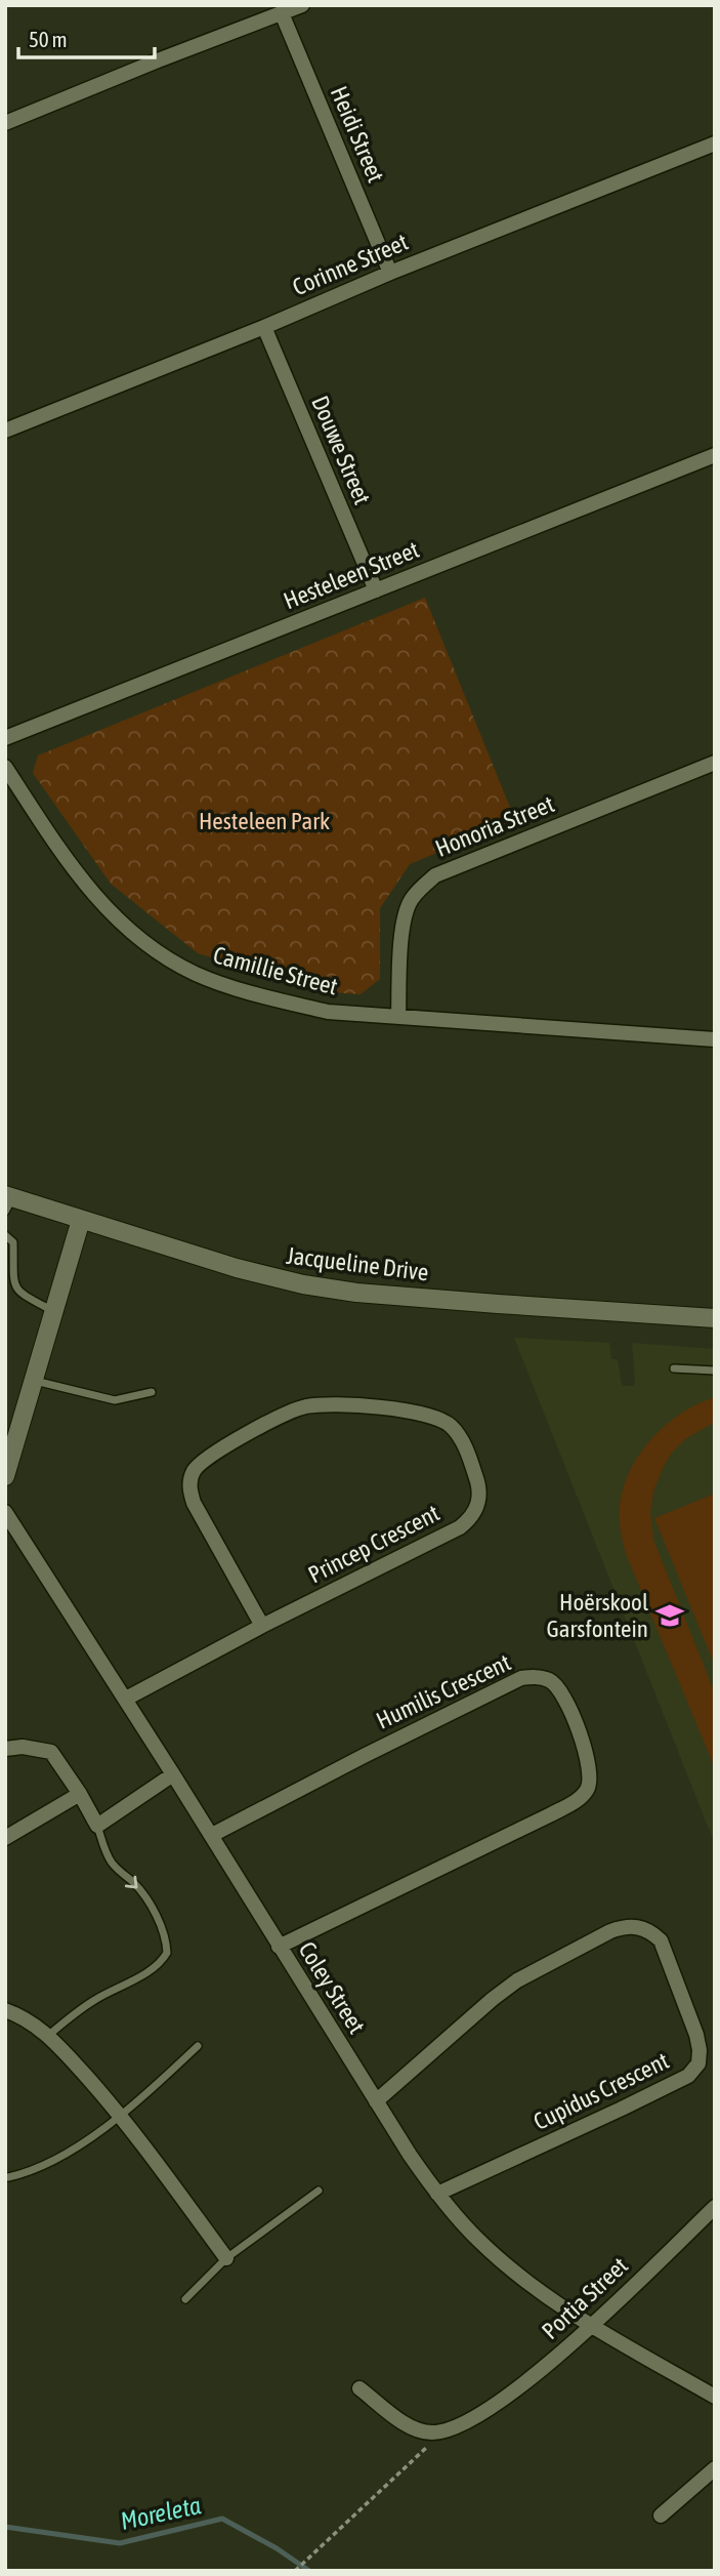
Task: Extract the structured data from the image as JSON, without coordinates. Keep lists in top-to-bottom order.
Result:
{
  "streets": {
    "street": [
      "Heidi Street",
      "Corinne Street",
      "Douwe Street",
      "Hesteleen Street",
      "Honoria Street",
      "Camillie Street",
      "Jacqueline Drive",
      "Princep Crescent",
      "Humilis Crescent",
      "Coley Street",
      "Cupidus Crescent",
      "Portia Street"
    ]
  },
  "crossings": [
    ["Heidi Street", "Corinne Street"],
    ["Corinne Street", "Douwe Street"],
    ["Douwe Street", "Hesteleen Street"],
    ["Honoria Street", "Camillie Street"],
    ["Princep Crescent", "Coley Street"],
    ["Humilis Crescent", "Coley Street"],
    ["Coley Street", "Cupidus Crescent"],
    ["Coley Street", "Portia Street"]
  ],
  "water": ["Moreleta"],
  "parks": ["Hesteleen Park"],
  "places": {
    "school or university": ["Hoërskool Garsfontein"]
  },
  "scale_bar": "50 m"
}
